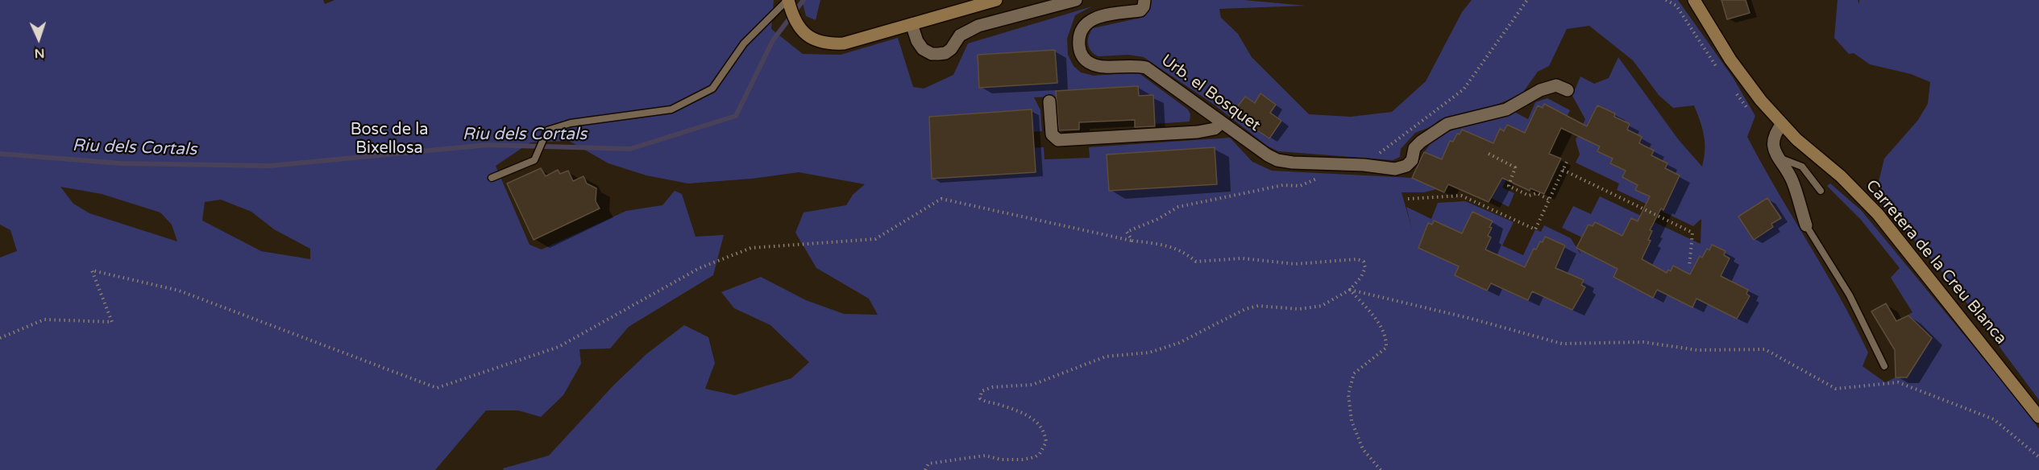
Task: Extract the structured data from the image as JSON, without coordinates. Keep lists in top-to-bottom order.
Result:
{
  "streets": {
    "main road": ["Carretera de la Creu Blanca"],
    "street": ["Urb. el Bosquet"]
  },
  "water": ["Riu dels Cortals"],
  "parks": ["Bosc de la Bixellosa"],
  "north": "bottom"
}
